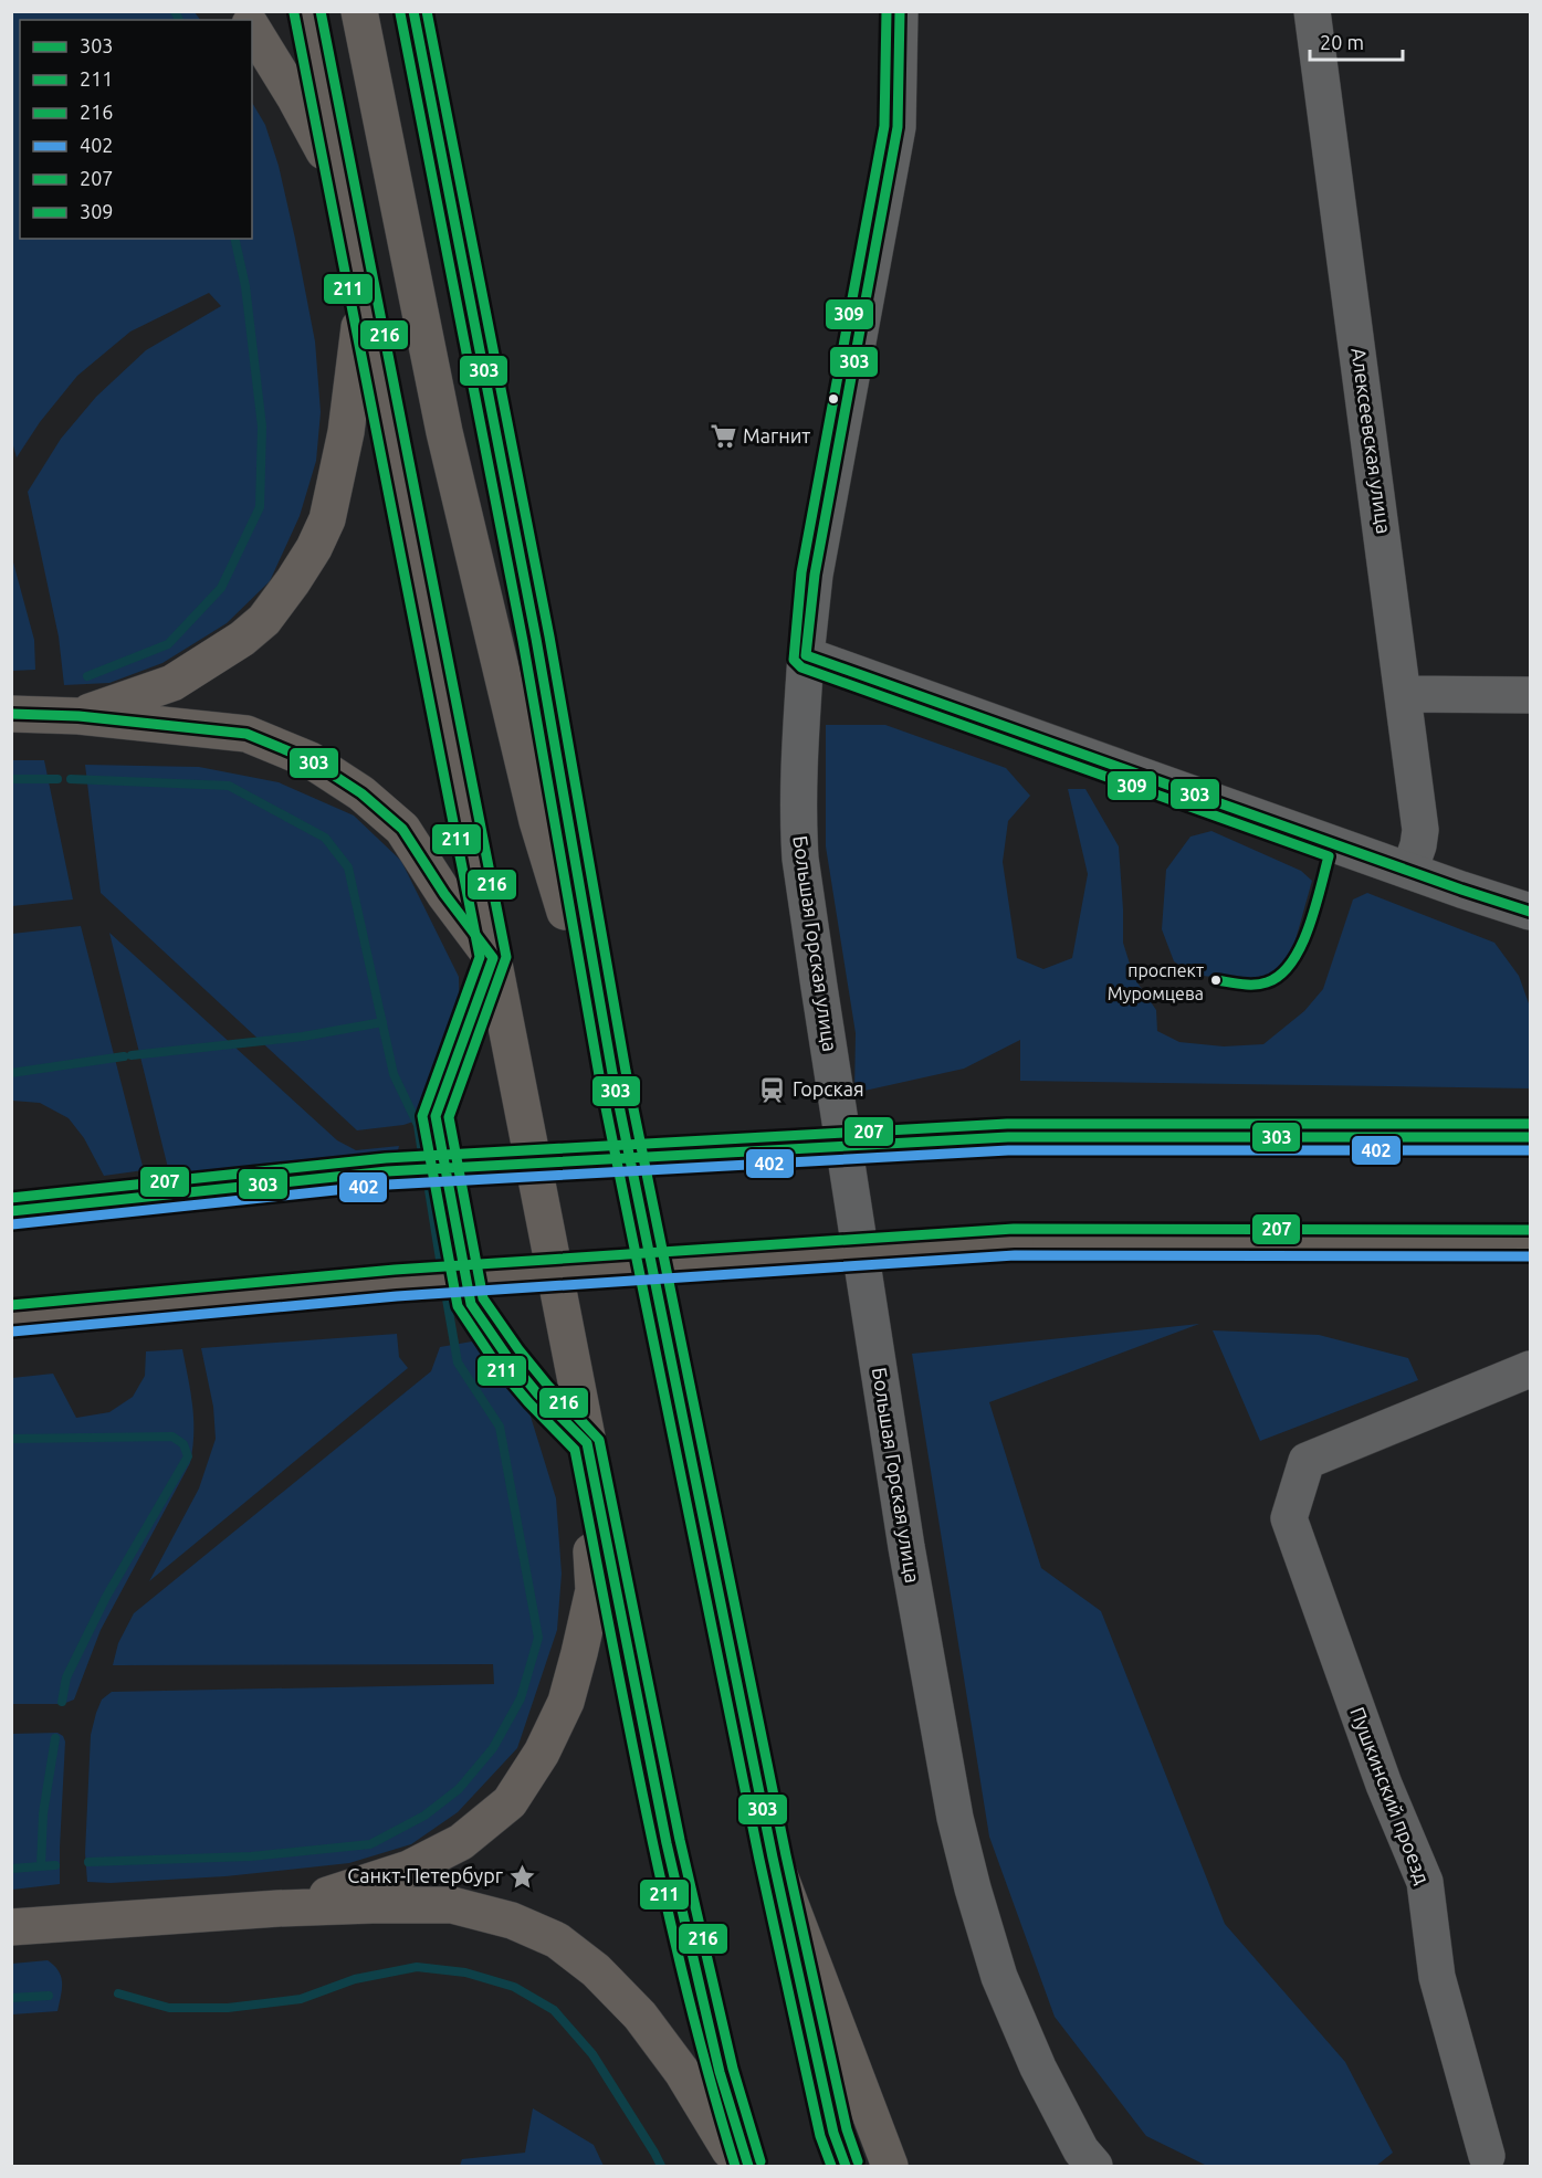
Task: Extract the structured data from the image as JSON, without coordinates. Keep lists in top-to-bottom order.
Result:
{
  "streets": {
    "street": ["Алексеевская улица", "Большая Горская улица", "Пушкинский проезд"]
  },
  "places": {
    "supermarket": ["Магнит"],
    "other": ["проспект Муромцева"],
    "station": ["Горская"],
    "place": ["Санкт-Петербург"]
  },
  "lines": [
    "transit line 303",
    "transit line 216",
    "transit line 309",
    "transit line 211",
    "transit line 207",
    "transit line 402"
  ],
  "legend": [
    "303",
    "211",
    "216",
    "402",
    "207",
    "309"
  ],
  "scale_bar": "20 m"
}
